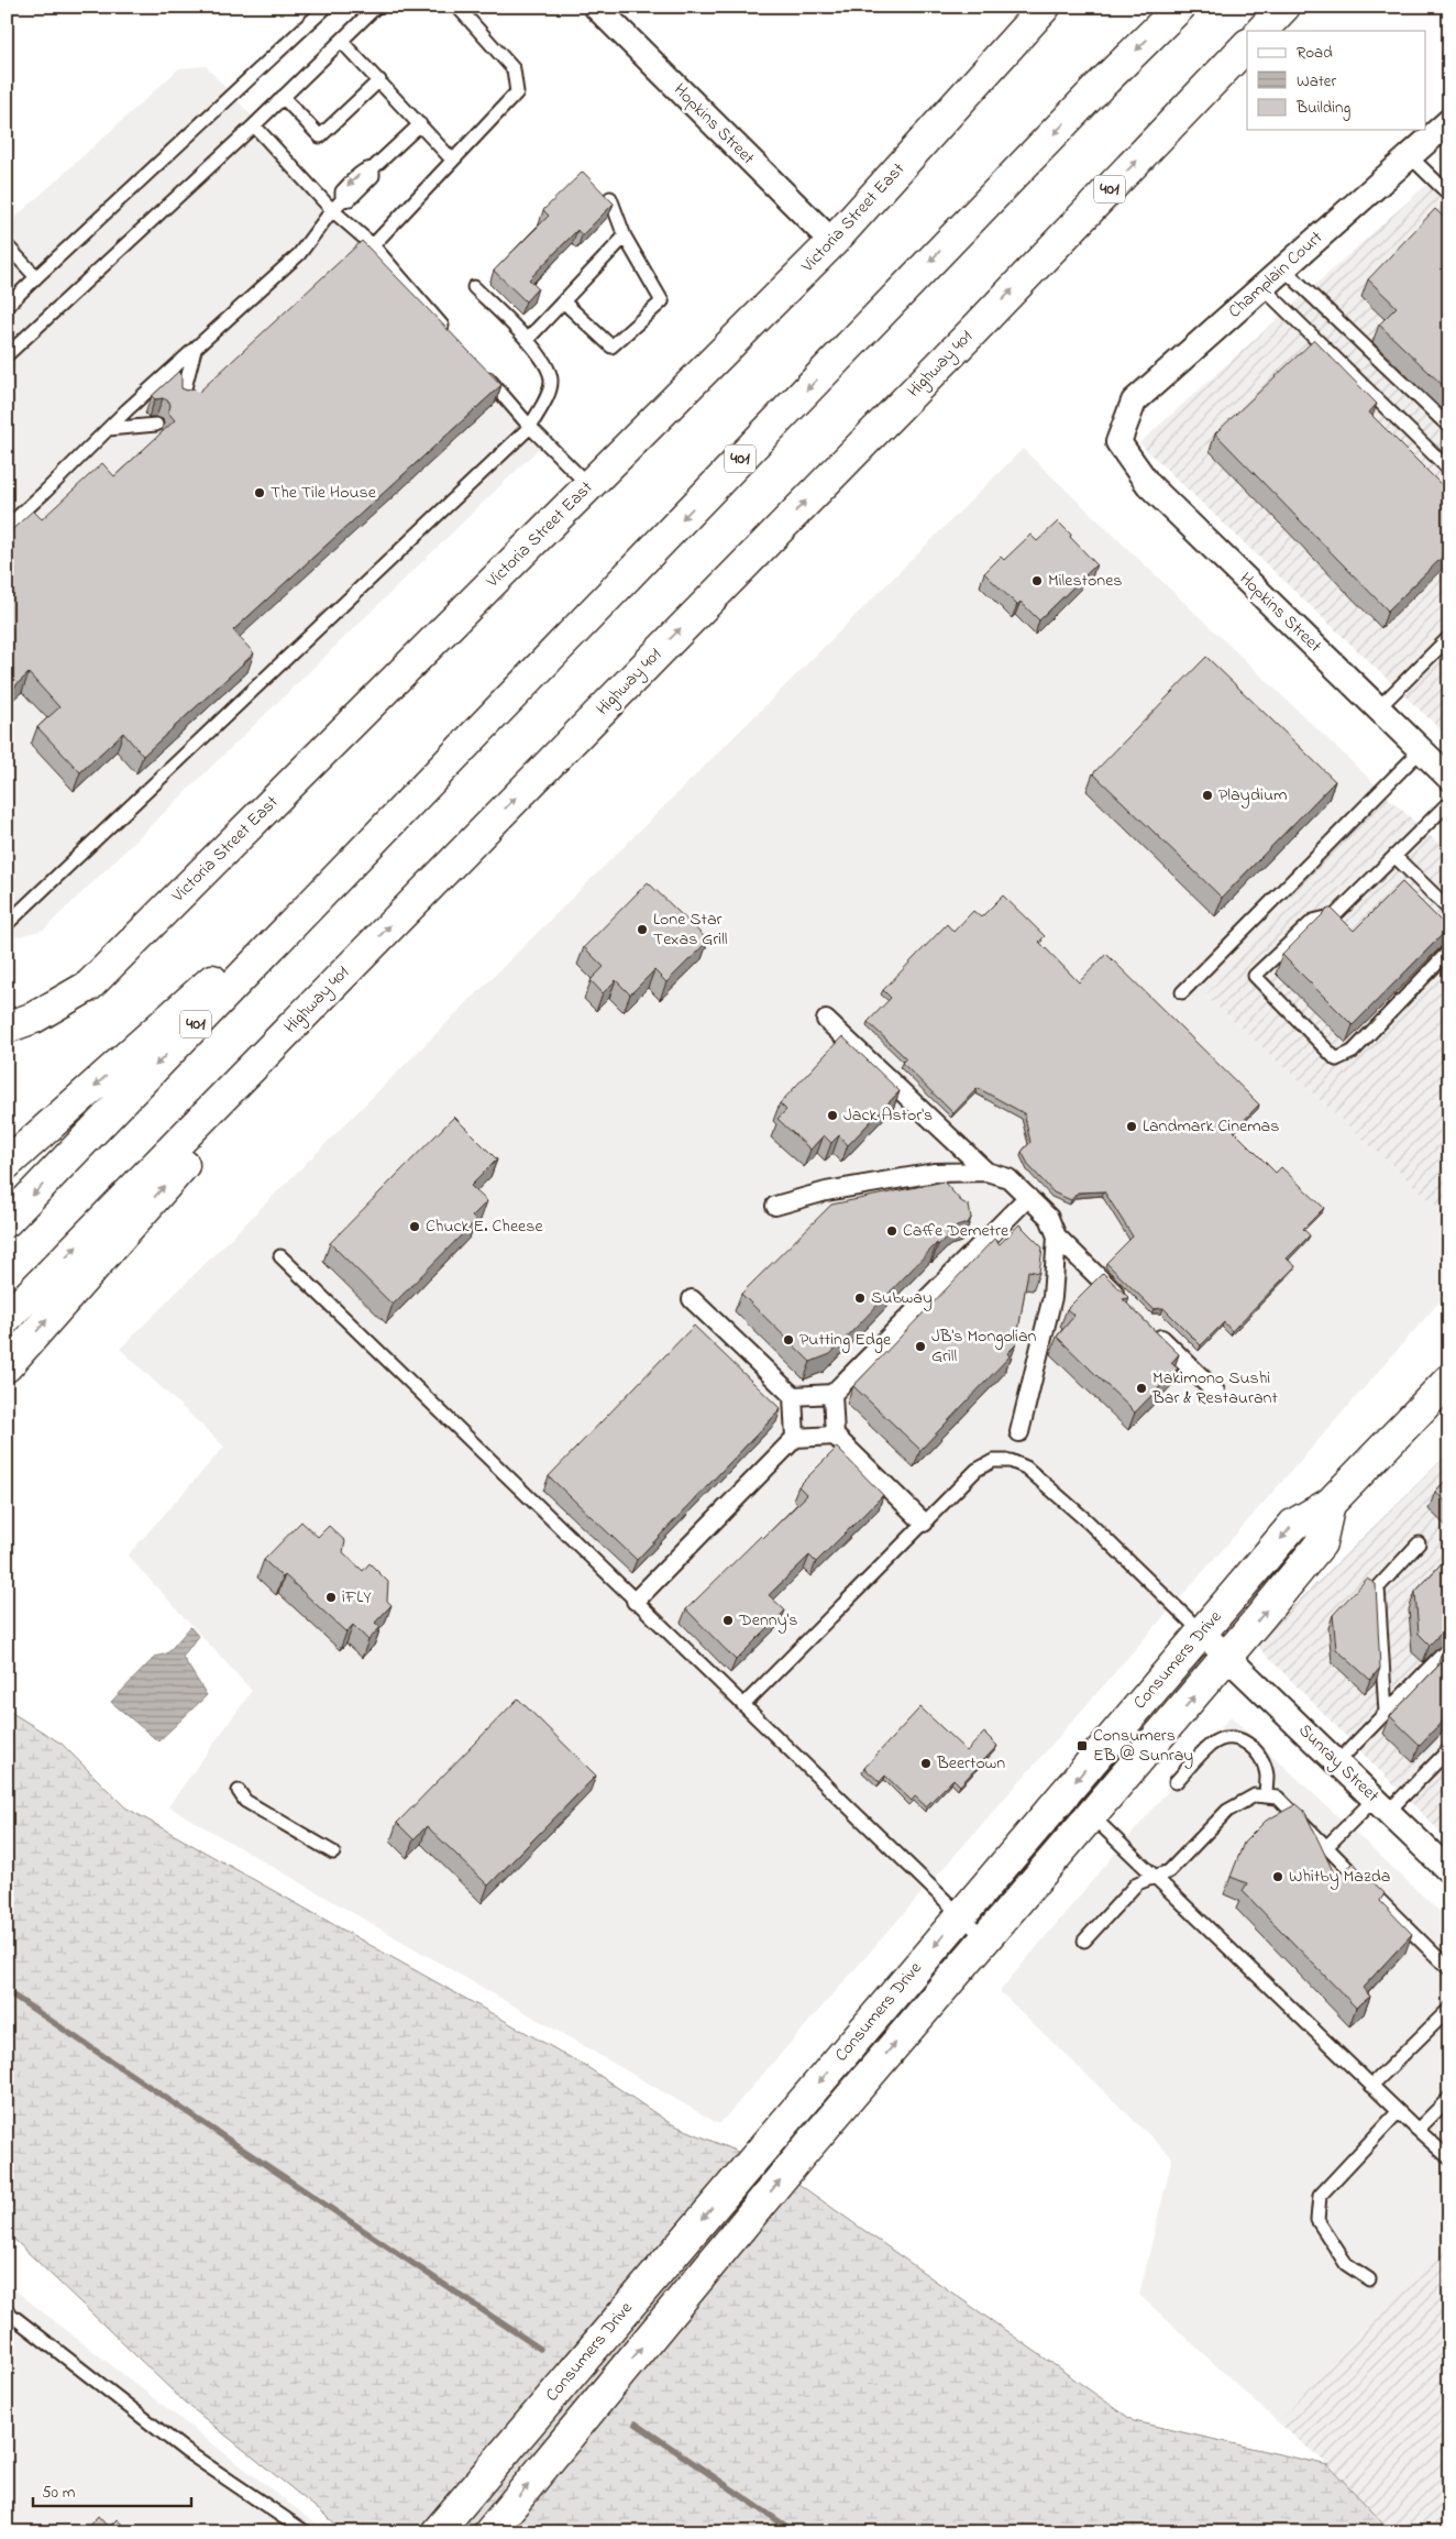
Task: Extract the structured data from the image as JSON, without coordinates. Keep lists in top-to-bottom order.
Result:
{
  "streets": {
    "main road": [
      "401",
      "Victoria Street East",
      "Highway 401",
      "Consumers Drive"
    ],
    "street": ["Hopkins Street", "Champlain Court", "Sunray Street"]
  },
  "crossings": [
    ["Hopkins Street", "Victoria Street East"],
    ["Hopkins Street", "Champlain Court"],
    ["Consumers Drive", "Sunray Street"]
  ],
  "places": {
    "other": [
      "The Tile House",
      "Milestones",
      "Playdium",
      "Lone Star Texas Grill",
      "Jack Astor's",
      "Landmark Cinemas",
      "Chuck E. Cheese",
      "Caffe Demetre",
      "Subway",
      "Putting Edge",
      "JB's Mongolian Grill",
      "Makimono Sushi Bar & Restaurant",
      "iFLY",
      "Denny's",
      "Beertown",
      "Whitby Mazda"
    ],
    "transit": ["Consumers EB @ Sunray"]
  },
  "legend": ["Road", "Water", "Building"],
  "scale_bar": "50 m"
}
